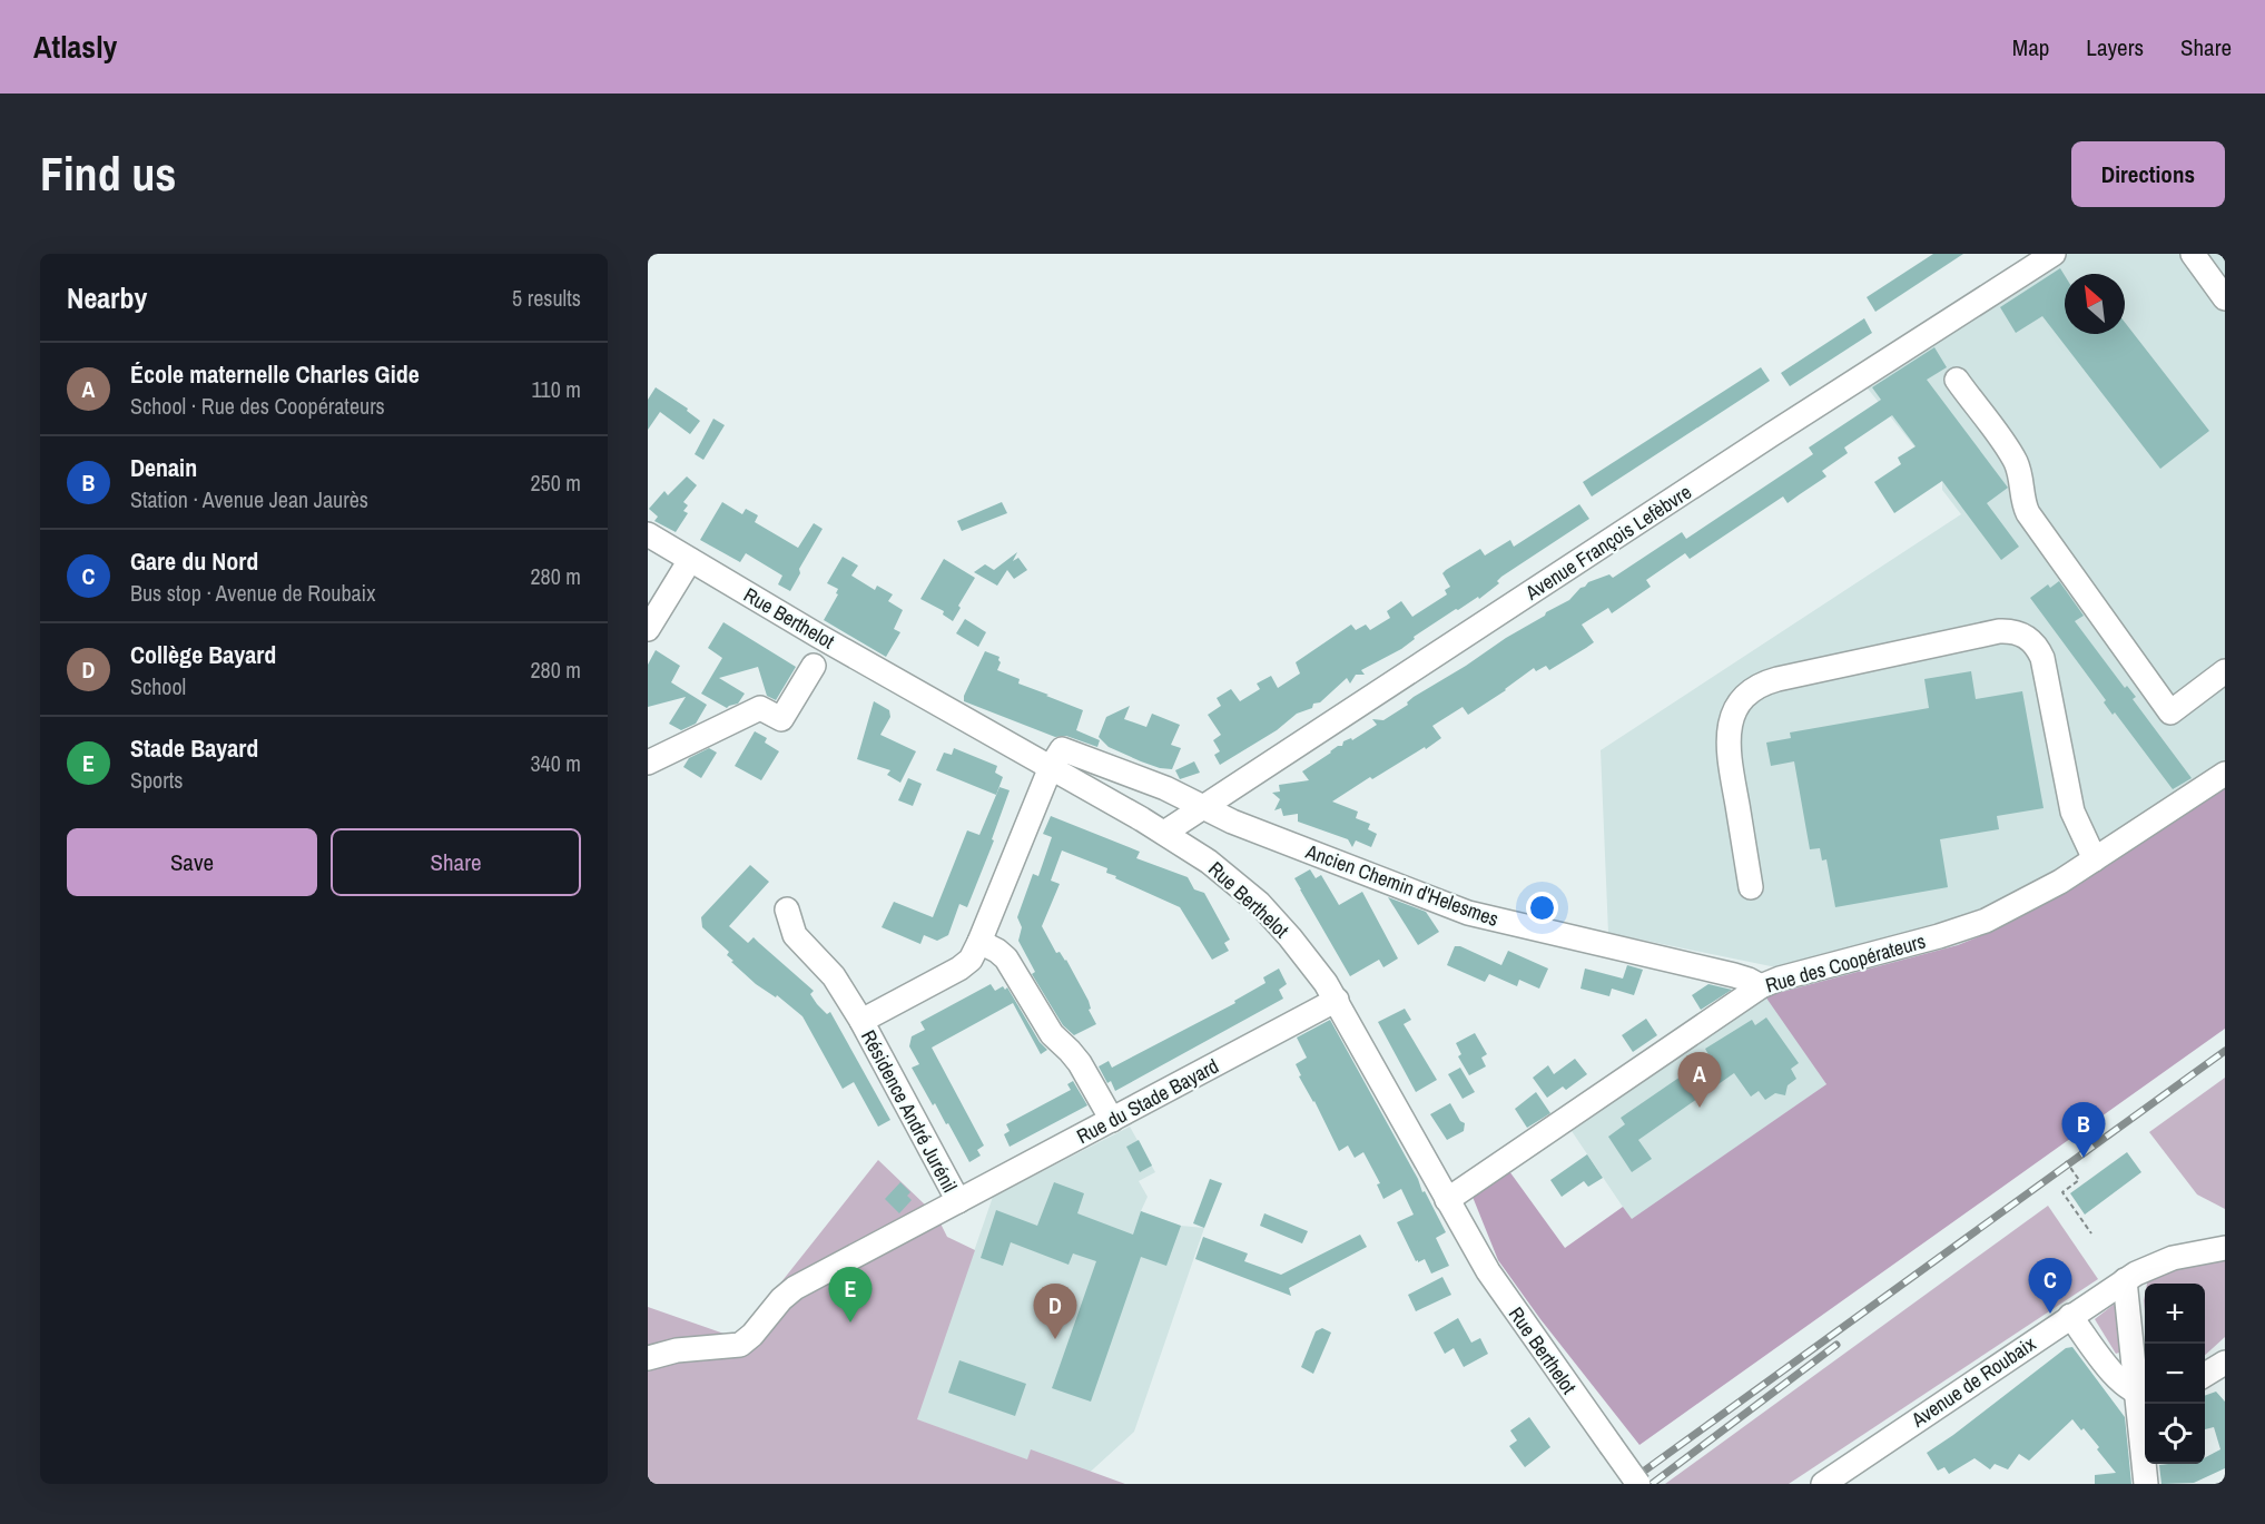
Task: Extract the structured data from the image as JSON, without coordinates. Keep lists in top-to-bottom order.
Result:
{
  "streets": {
    "street": [
      "Avenue François Lefèbvre",
      "Rue Berthelot",
      "Ancien Chemin d'Helesmes",
      "Rue des Coopérateurs",
      "Rue du Stade Bayard",
      "Résidence André Jurénil",
      "Avenue de Roubaix"
    ]
  },
  "crossings": [
    ["Avenue François Lefèbvre", "Rue Berthelot"],
    ["Avenue François Lefèbvre", "Ancien Chemin d'Helesmes"],
    ["Rue Berthelot", "Ancien Chemin d'Helesmes"],
    ["Rue Berthelot", "Rue des Coopérateurs"],
    ["Rue Berthelot", "Rue du Stade Bayard"],
    ["Rue Berthelot", "Résidence André Jurénil"],
    ["Ancien Chemin d'Helesmes", "Rue des Coopérateurs"],
    ["Ancien Chemin d'Helesmes", "Résidence André Jurénil"],
    ["Rue du Stade Bayard", "Résidence André Jurénil"]
  ],
  "north": "top left",
  "page": {
    "header": "Atlasly",
    "nav": ["Map", "Layers", "Share"],
    "buttons": [
      "Directions",
      ["Save", "Share"]
    ],
    "title": "Find us",
    "heading": ["Nearby", "5 results"],
    "list": [
      {
        "mark": "A",
        "name": "École maternelle Charles Gide",
        "note": "School · Rue des Coopérateurs",
        "value": "110 m"
      },
      {
        "mark": "B",
        "name": "Denain",
        "note": "Station · Avenue Jean Jaurès",
        "value": "250 m"
      },
      {
        "mark": "C",
        "name": "Gare du Nord",
        "note": "Bus stop · Avenue de Roubaix",
        "value": "280 m"
      },
      {
        "mark": "D",
        "name": "Collège Bayard",
        "note": "School",
        "value": "280 m"
      },
      {
        "mark": "E",
        "name": "Stade Bayard",
        "note": "Sports",
        "value": "340 m"
      }
    ],
    "pins": [
      "A",
      "B",
      "C",
      "E",
      "D"
    ],
    "map_buttons": ["+", "−"]
  }
}
